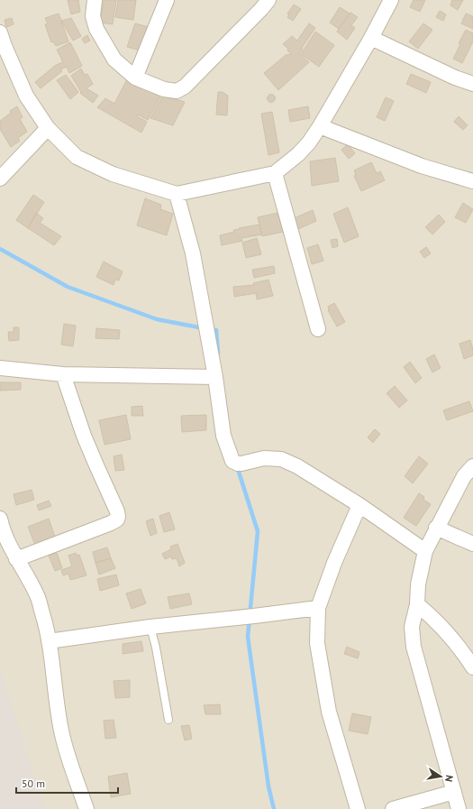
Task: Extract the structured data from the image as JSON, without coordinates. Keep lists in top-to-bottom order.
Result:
{
  "scale_bar": "50 m",
  "north": "right"
}
